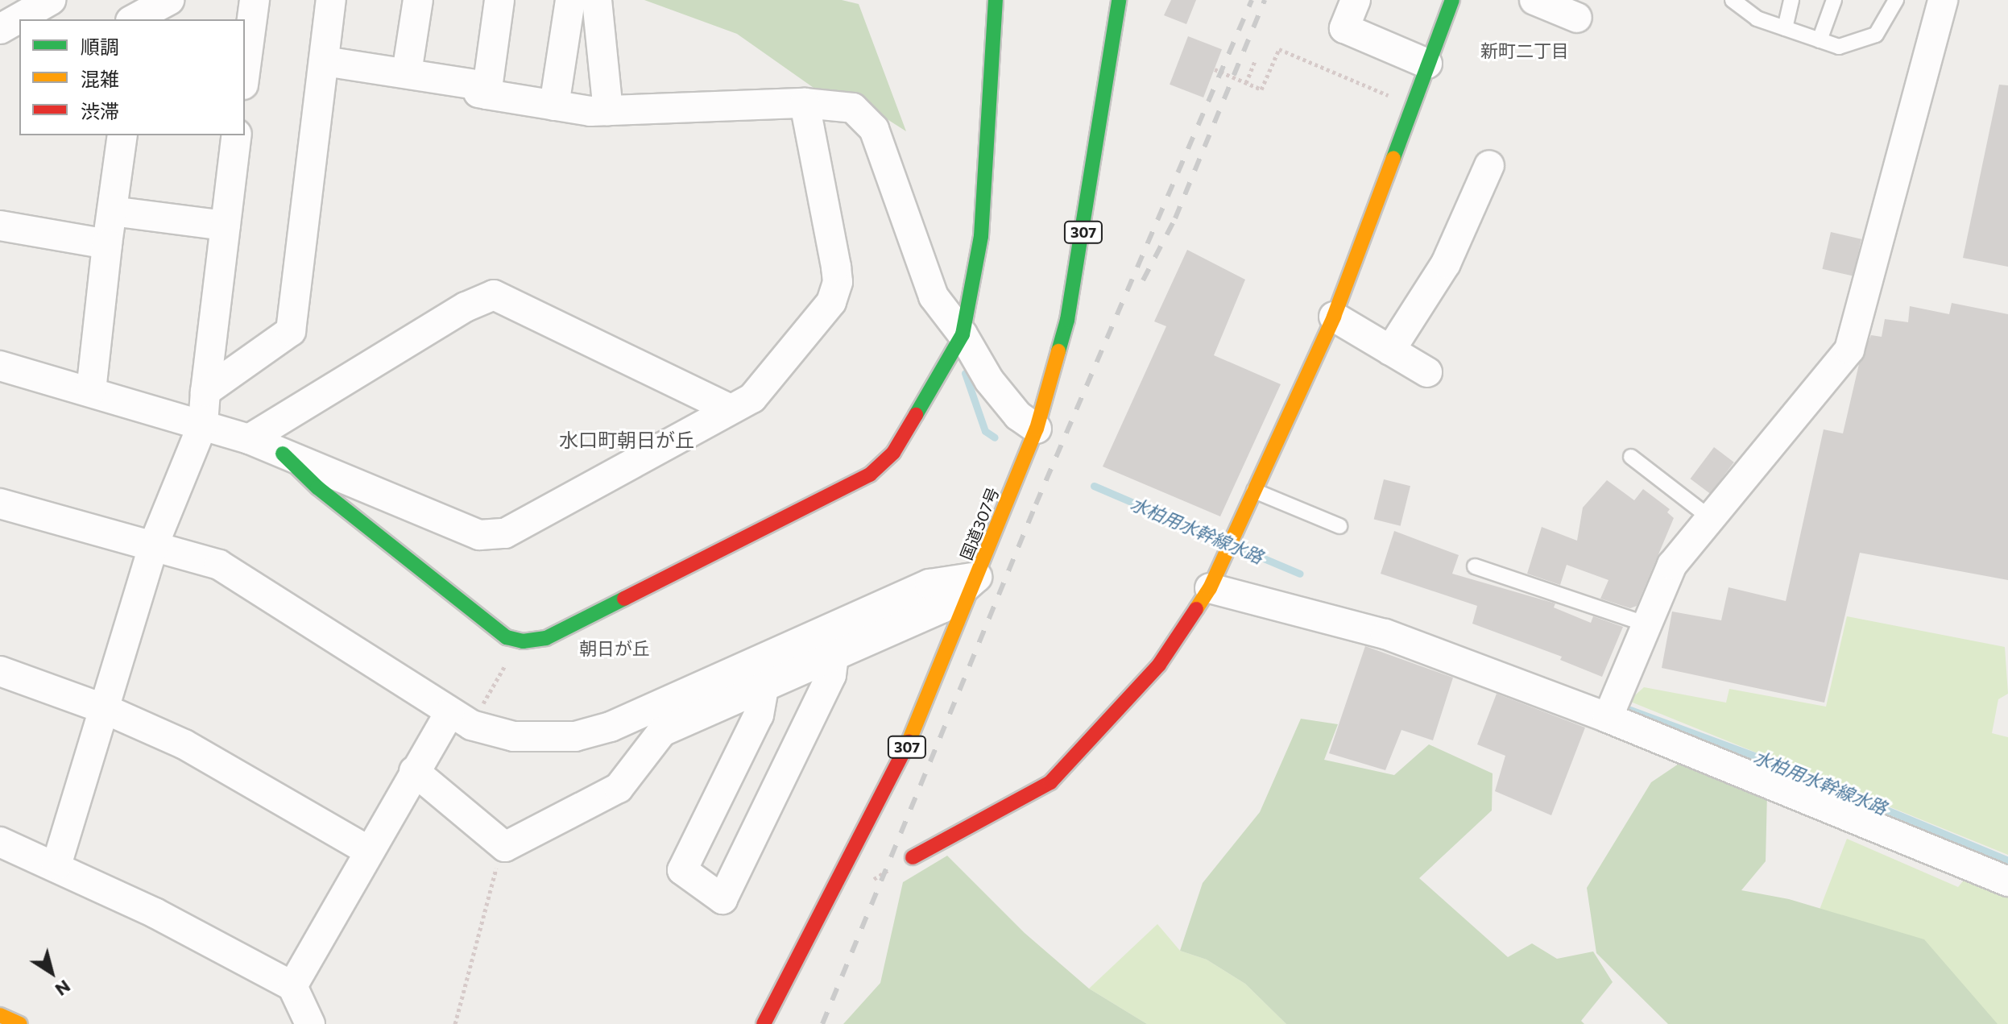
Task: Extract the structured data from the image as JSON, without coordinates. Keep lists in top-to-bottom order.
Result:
{
  "streets": {
    "main road": ["307", "国道307号"]
  },
  "districts": ["新町二丁目", "水口町朝日が丘", "朝日が丘"],
  "water": ["水柏用水幹線水路"],
  "legend": ["順調", "混雑", "渋滞"],
  "north": "bottom right"
}
